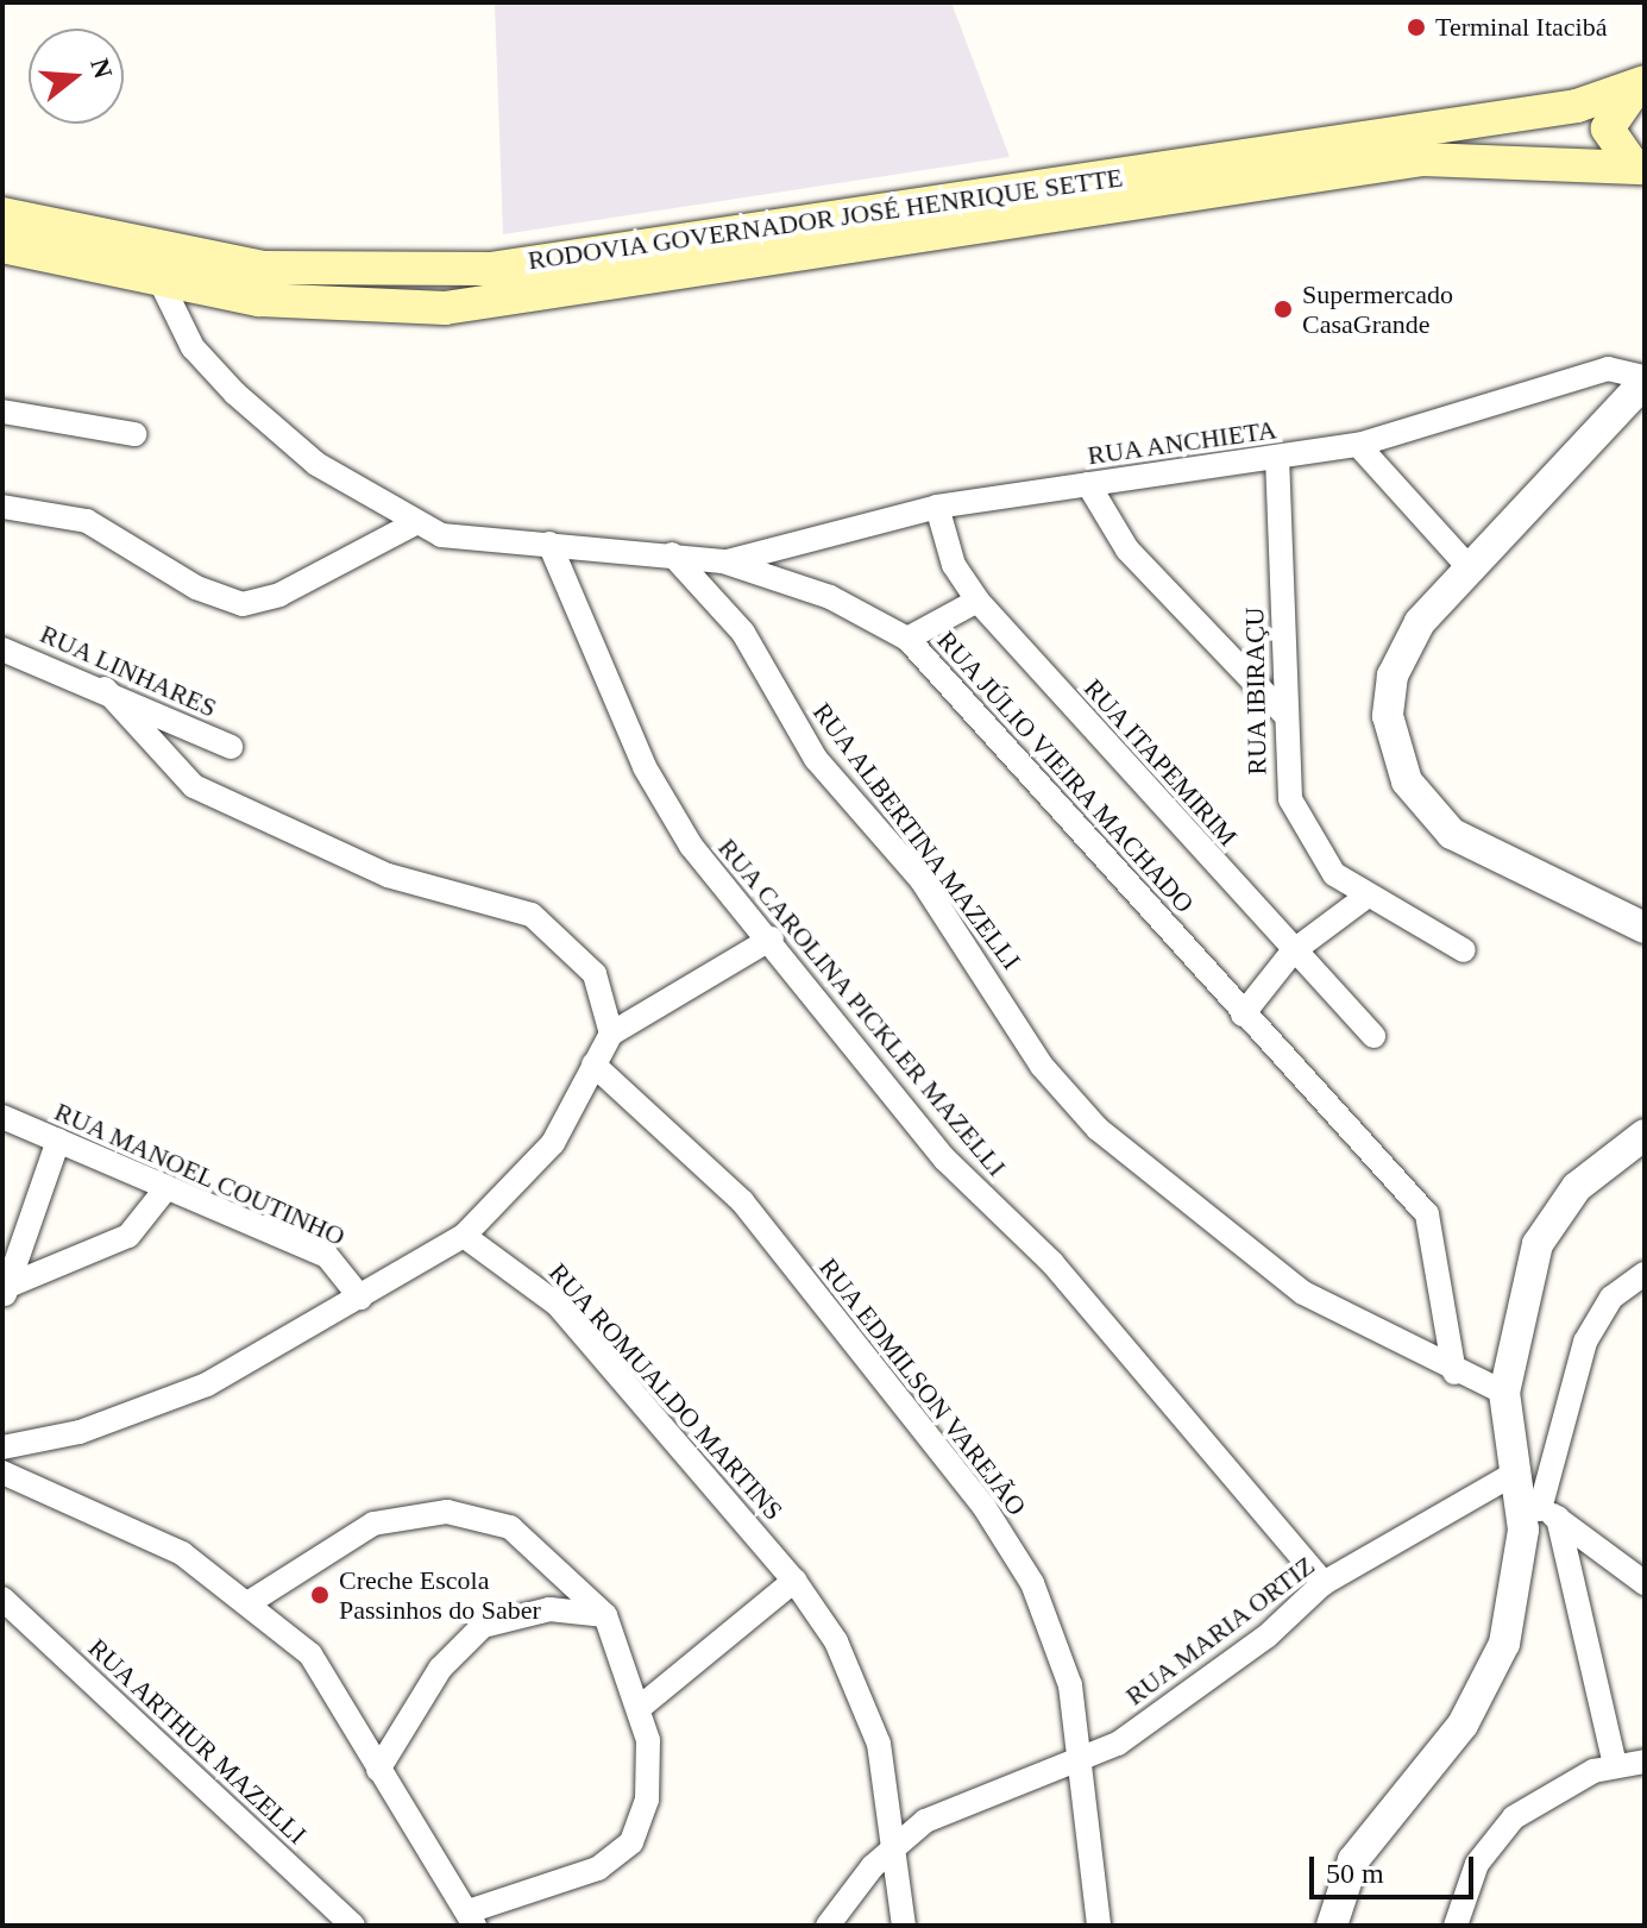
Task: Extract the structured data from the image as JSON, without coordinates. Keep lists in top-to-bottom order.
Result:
{
  "streets": {
    "main road": ["RODOVIA GOVERNADOR JOSÉ HENRIQUE SETTE"],
    "street": [
      "RUA ANCHIETA",
      "RUA LINHARES",
      "RUA IBIRAÇU",
      "RUA ITAPEMIRIM",
      "RUA JÚLIO VIEIRA MACHADO",
      "RUA ALBERTINA MAZELLI",
      "RUA CAROLINA PICKLER MAZELLI",
      "RUA MANOEL COUTINHO",
      "RUA EDMILSON VAREJÃO",
      "RUA ROMUALDO MARTINS",
      "RUA MARIA ORTIZ",
      "RUA ARTHUR MAZELLI"
    ]
  },
  "crossings": [
    ["RODOVIA GOVERNADOR JOSÉ HENRIQUE SETTE", "RUA JÚLIO VIEIRA MACHADO"],
    ["RUA ANCHIETA", "RUA IBIRAÇU"],
    ["RUA ANCHIETA", "RUA ITAPEMIRIM"],
    ["RUA ANCHIETA", "RUA JÚLIO VIEIRA MACHADO"],
    ["RUA JÚLIO VIEIRA MACHADO", "RUA ALBERTINA MAZELLI"],
    ["RUA JÚLIO VIEIRA MACHADO", "RUA CAROLINA PICKLER MAZELLI"],
    ["RUA CAROLINA PICKLER MAZELLI", "RUA MARIA ORTIZ"],
    ["RUA EDMILSON VAREJÃO", "RUA MARIA ORTIZ"],
    ["RUA ROMUALDO MARTINS", "RUA MARIA ORTIZ"]
  ],
  "places": ["Terminal Itacibá", "Supermercado CasaGrande", "Creche Escola Passinhos do Saber"],
  "scale_bar": "50 m",
  "north": "right"
}
